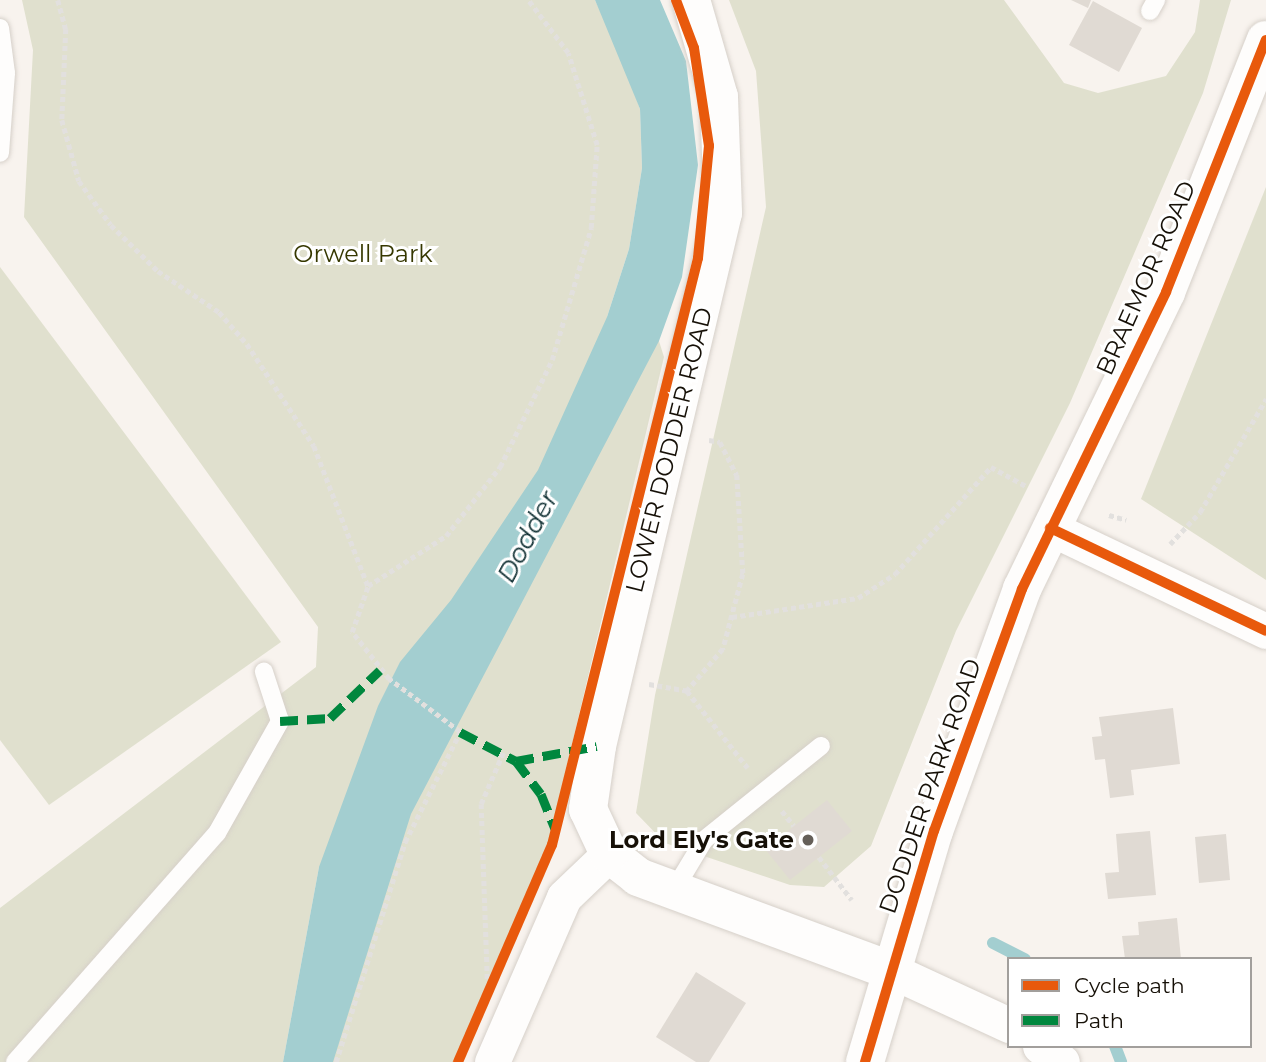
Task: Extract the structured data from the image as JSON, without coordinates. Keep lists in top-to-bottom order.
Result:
{
  "streets": {
    "street": ["BRAEMOR ROAD", "LOWER DODDER ROAD", "DODDER PARK ROAD"]
  },
  "crossings": [
    ["BRAEMOR ROAD", "DODDER PARK ROAD"],
    ["LOWER DODDER ROAD", "DODDER PARK ROAD"]
  ],
  "water": ["Dodder"],
  "parks": ["Orwell Park"],
  "places": ["Lord Ely's Gate"],
  "legend": ["Cycle path", "Path"]
}
